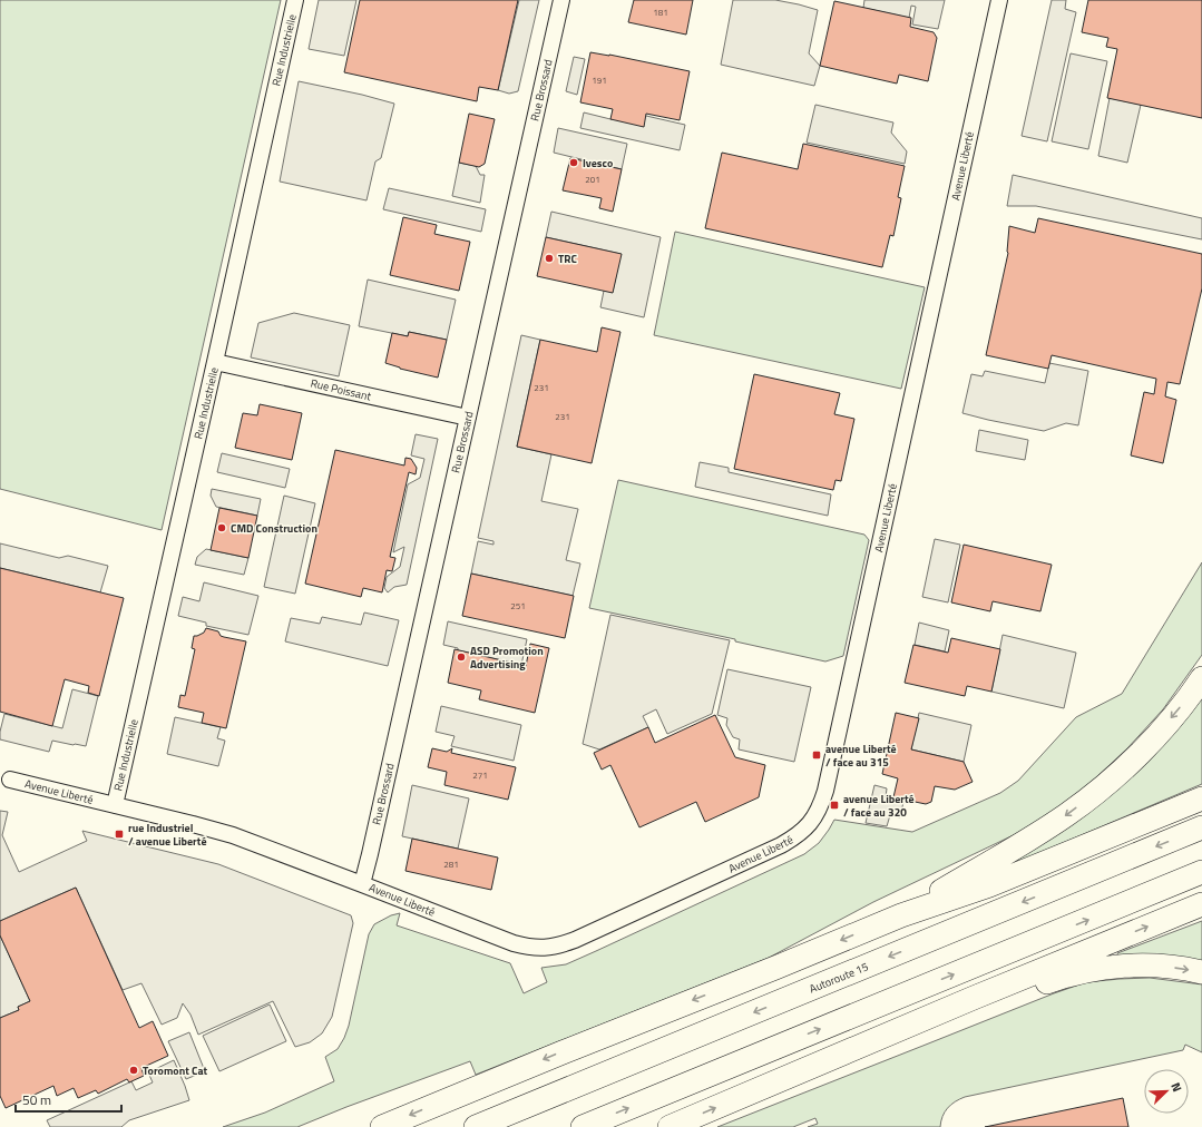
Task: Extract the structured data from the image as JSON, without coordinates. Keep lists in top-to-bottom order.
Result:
{
  "streets": {
    "highway": ["Autoroute 15"],
    "street": [
      "Rue Industrielle",
      "Rue Brossard",
      "Avenue Liberté",
      "Rue Poissant"
    ]
  },
  "crossings": [
    ["Rue Industrielle", "Avenue Liberté"],
    ["Rue Industrielle", "Rue Poissant"],
    ["Rue Brossard", "Avenue Liberté"],
    ["Rue Brossard", "Rue Poissant"]
  ],
  "places": {
    "other": [
      "Ivesco",
      "TRC",
      "CMD Construction",
      "ASD Promotion Advertising",
      "Toromont Cat"
    ],
    "transit": ["avenue Liberté / face au 315", "avenue Liberté / face au 320", "rue Industriel / avenue Liberté"]
  },
  "house_numbers": [
    "181",
    "191",
    "201",
    "231",
    "231",
    "251",
    "271",
    "281"
  ],
  "scale_bar": "50 m",
  "north": "top right"
}
